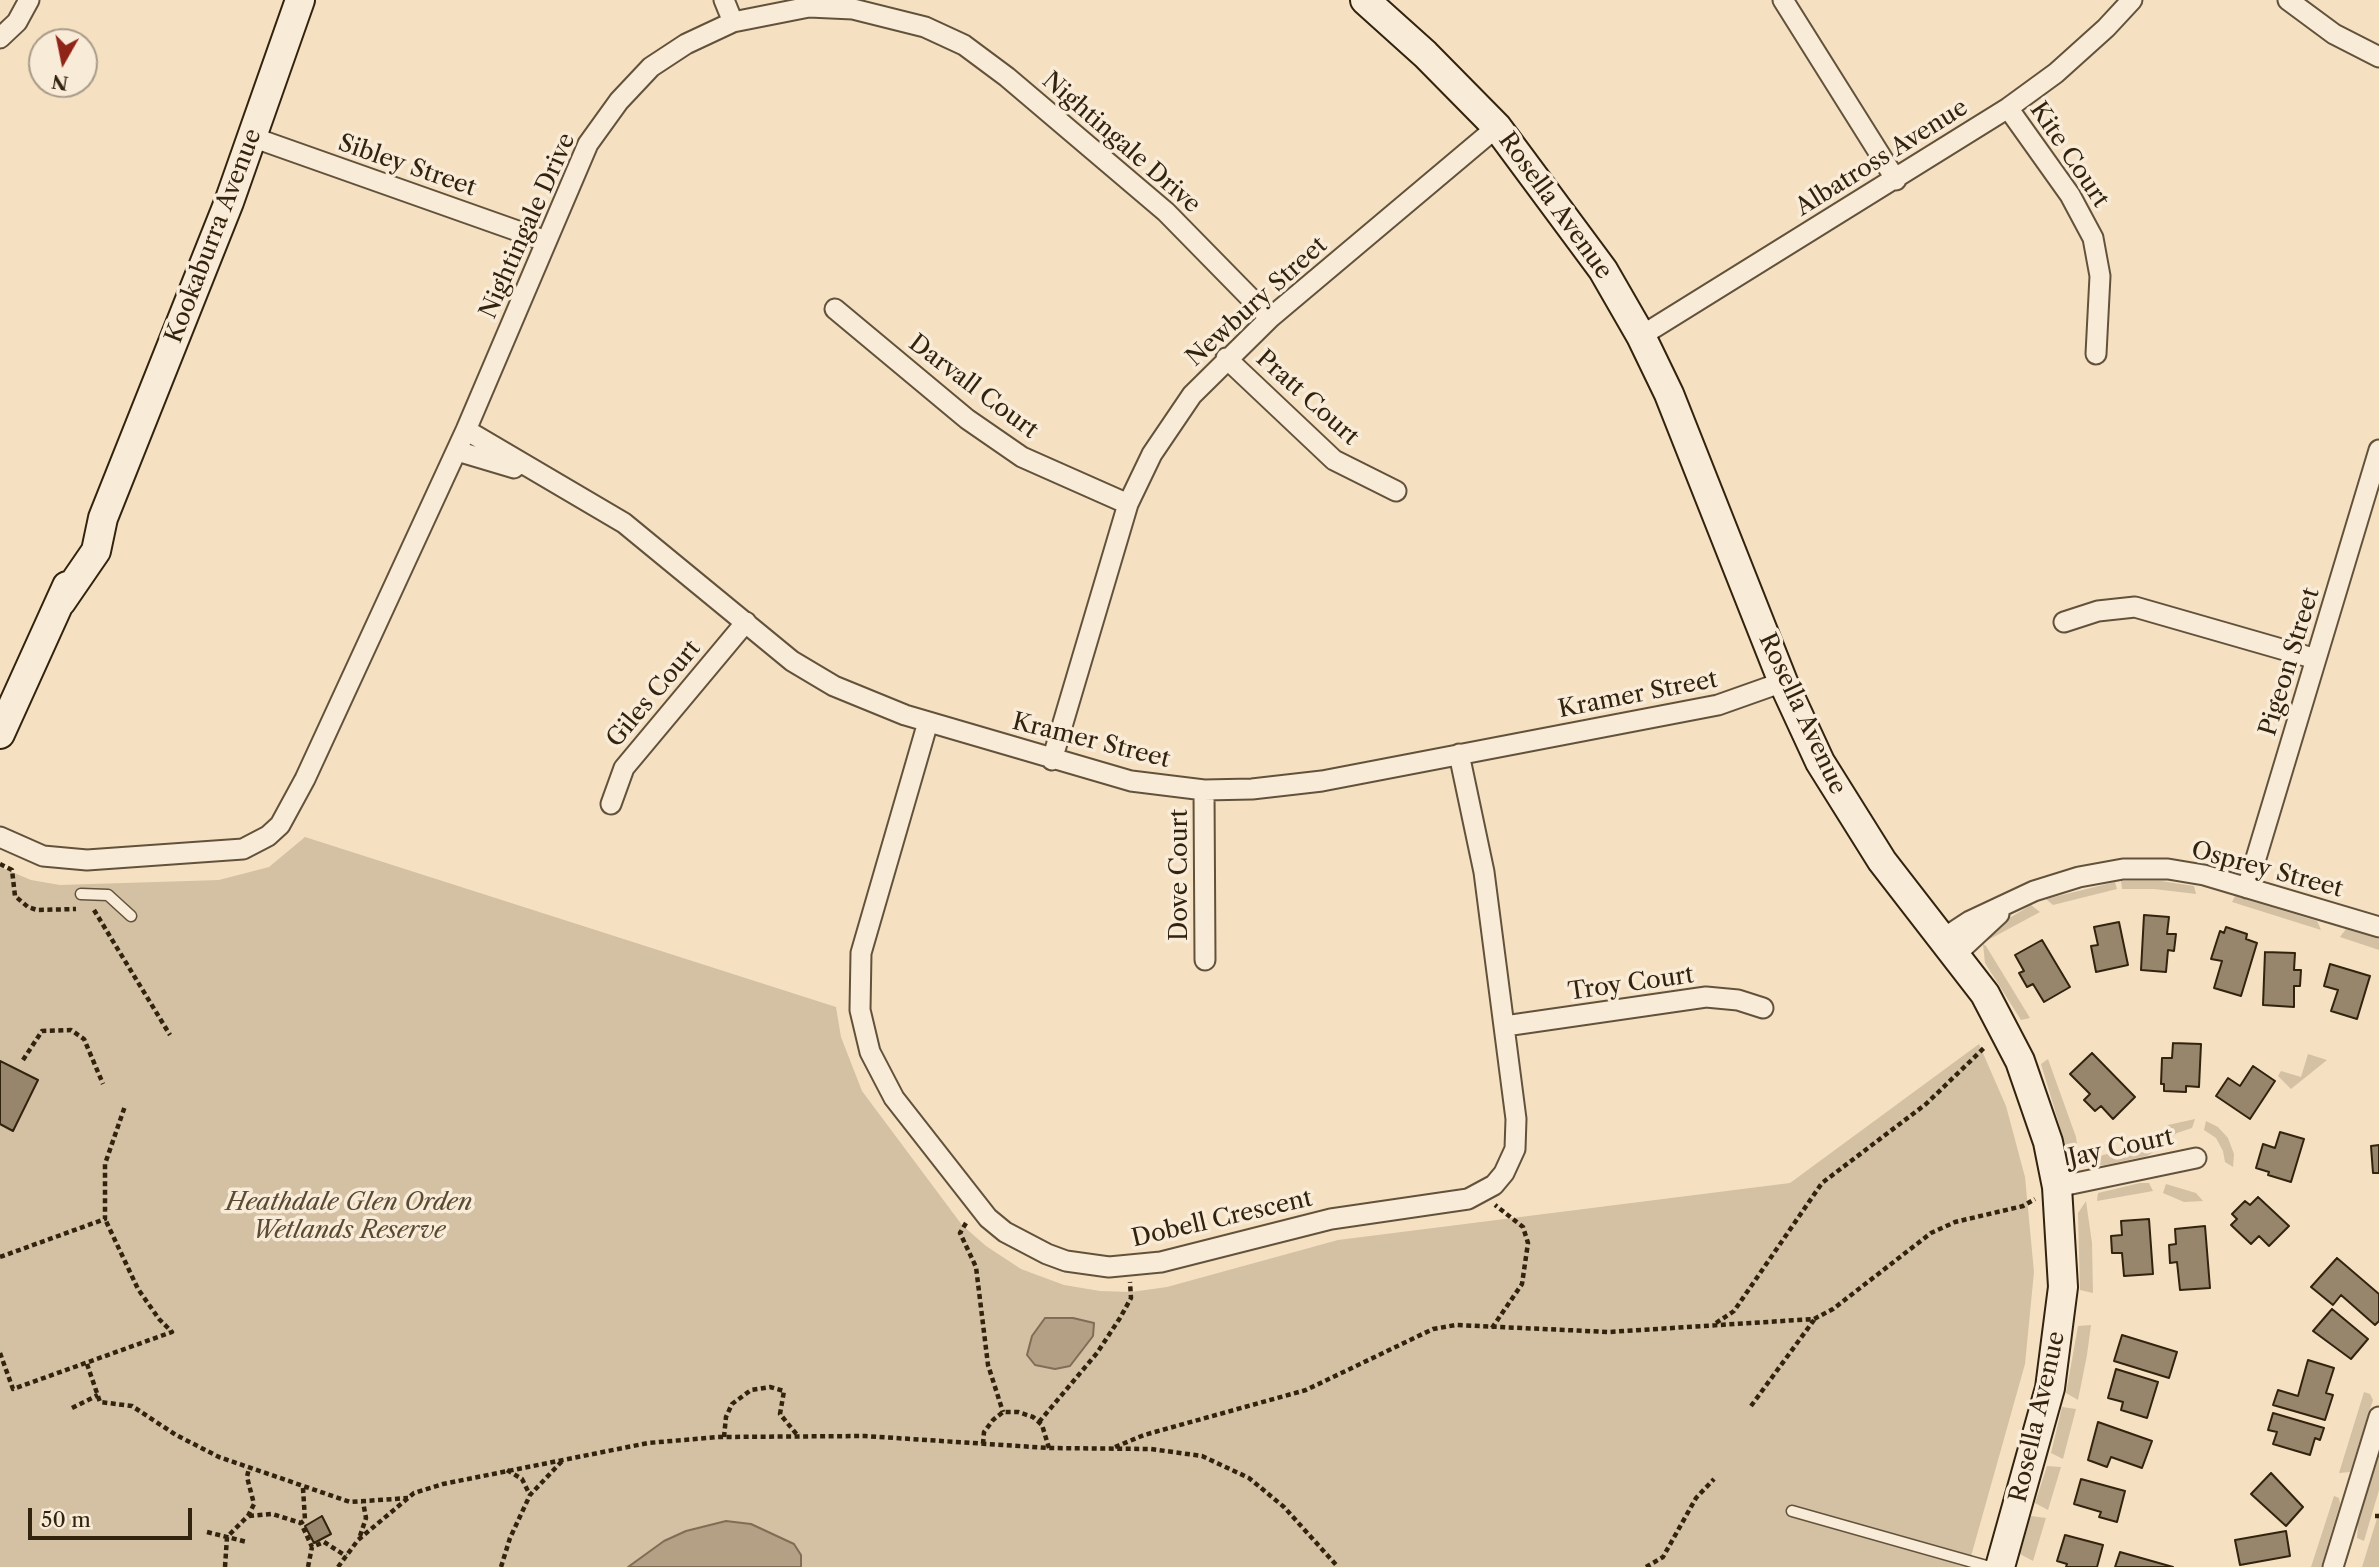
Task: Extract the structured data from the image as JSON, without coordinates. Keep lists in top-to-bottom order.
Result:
{
  "streets": {
    "street": [
      "Nightingale Drive",
      "Kite Court",
      "Albatross Avenue",
      "Sibley Street",
      "Rosella Avenue",
      "Kookaburra Avenue",
      "Newbury Street",
      "Darvall Court",
      "Pratt Court",
      "Pigeon Street",
      "Giles Court",
      "Kramer Street",
      "Osprey Street",
      "Dove Court",
      "Troy Court",
      "Jay Court",
      "Dobell Crescent"
    ]
  },
  "crossings": [
    ["Nightingale Drive", "Sibley Street"],
    ["Nightingale Drive", "Newbury Street"],
    ["Nightingale Drive", "Kramer Street"],
    ["Kite Court", "Albatross Avenue"],
    ["Albatross Avenue", "Rosella Avenue"],
    ["Sibley Street", "Kookaburra Avenue"],
    ["Rosella Avenue", "Newbury Street"],
    ["Rosella Avenue", "Kramer Street"],
    ["Rosella Avenue", "Osprey Street"],
    ["Rosella Avenue", "Jay Court"],
    ["Newbury Street", "Darvall Court"],
    ["Newbury Street", "Pratt Court"],
    ["Newbury Street", "Kramer Street"],
    ["Pigeon Street", "Osprey Street"],
    ["Giles Court", "Kramer Street"],
    ["Kramer Street", "Dove Court"],
    ["Kramer Street", "Dobell Crescent"],
    ["Troy Court", "Dobell Crescent"]
  ],
  "parks": ["Heathdale Glen Orden Wetlands Reserve"],
  "scale_bar": "50 m",
  "north": "bottom"
}
